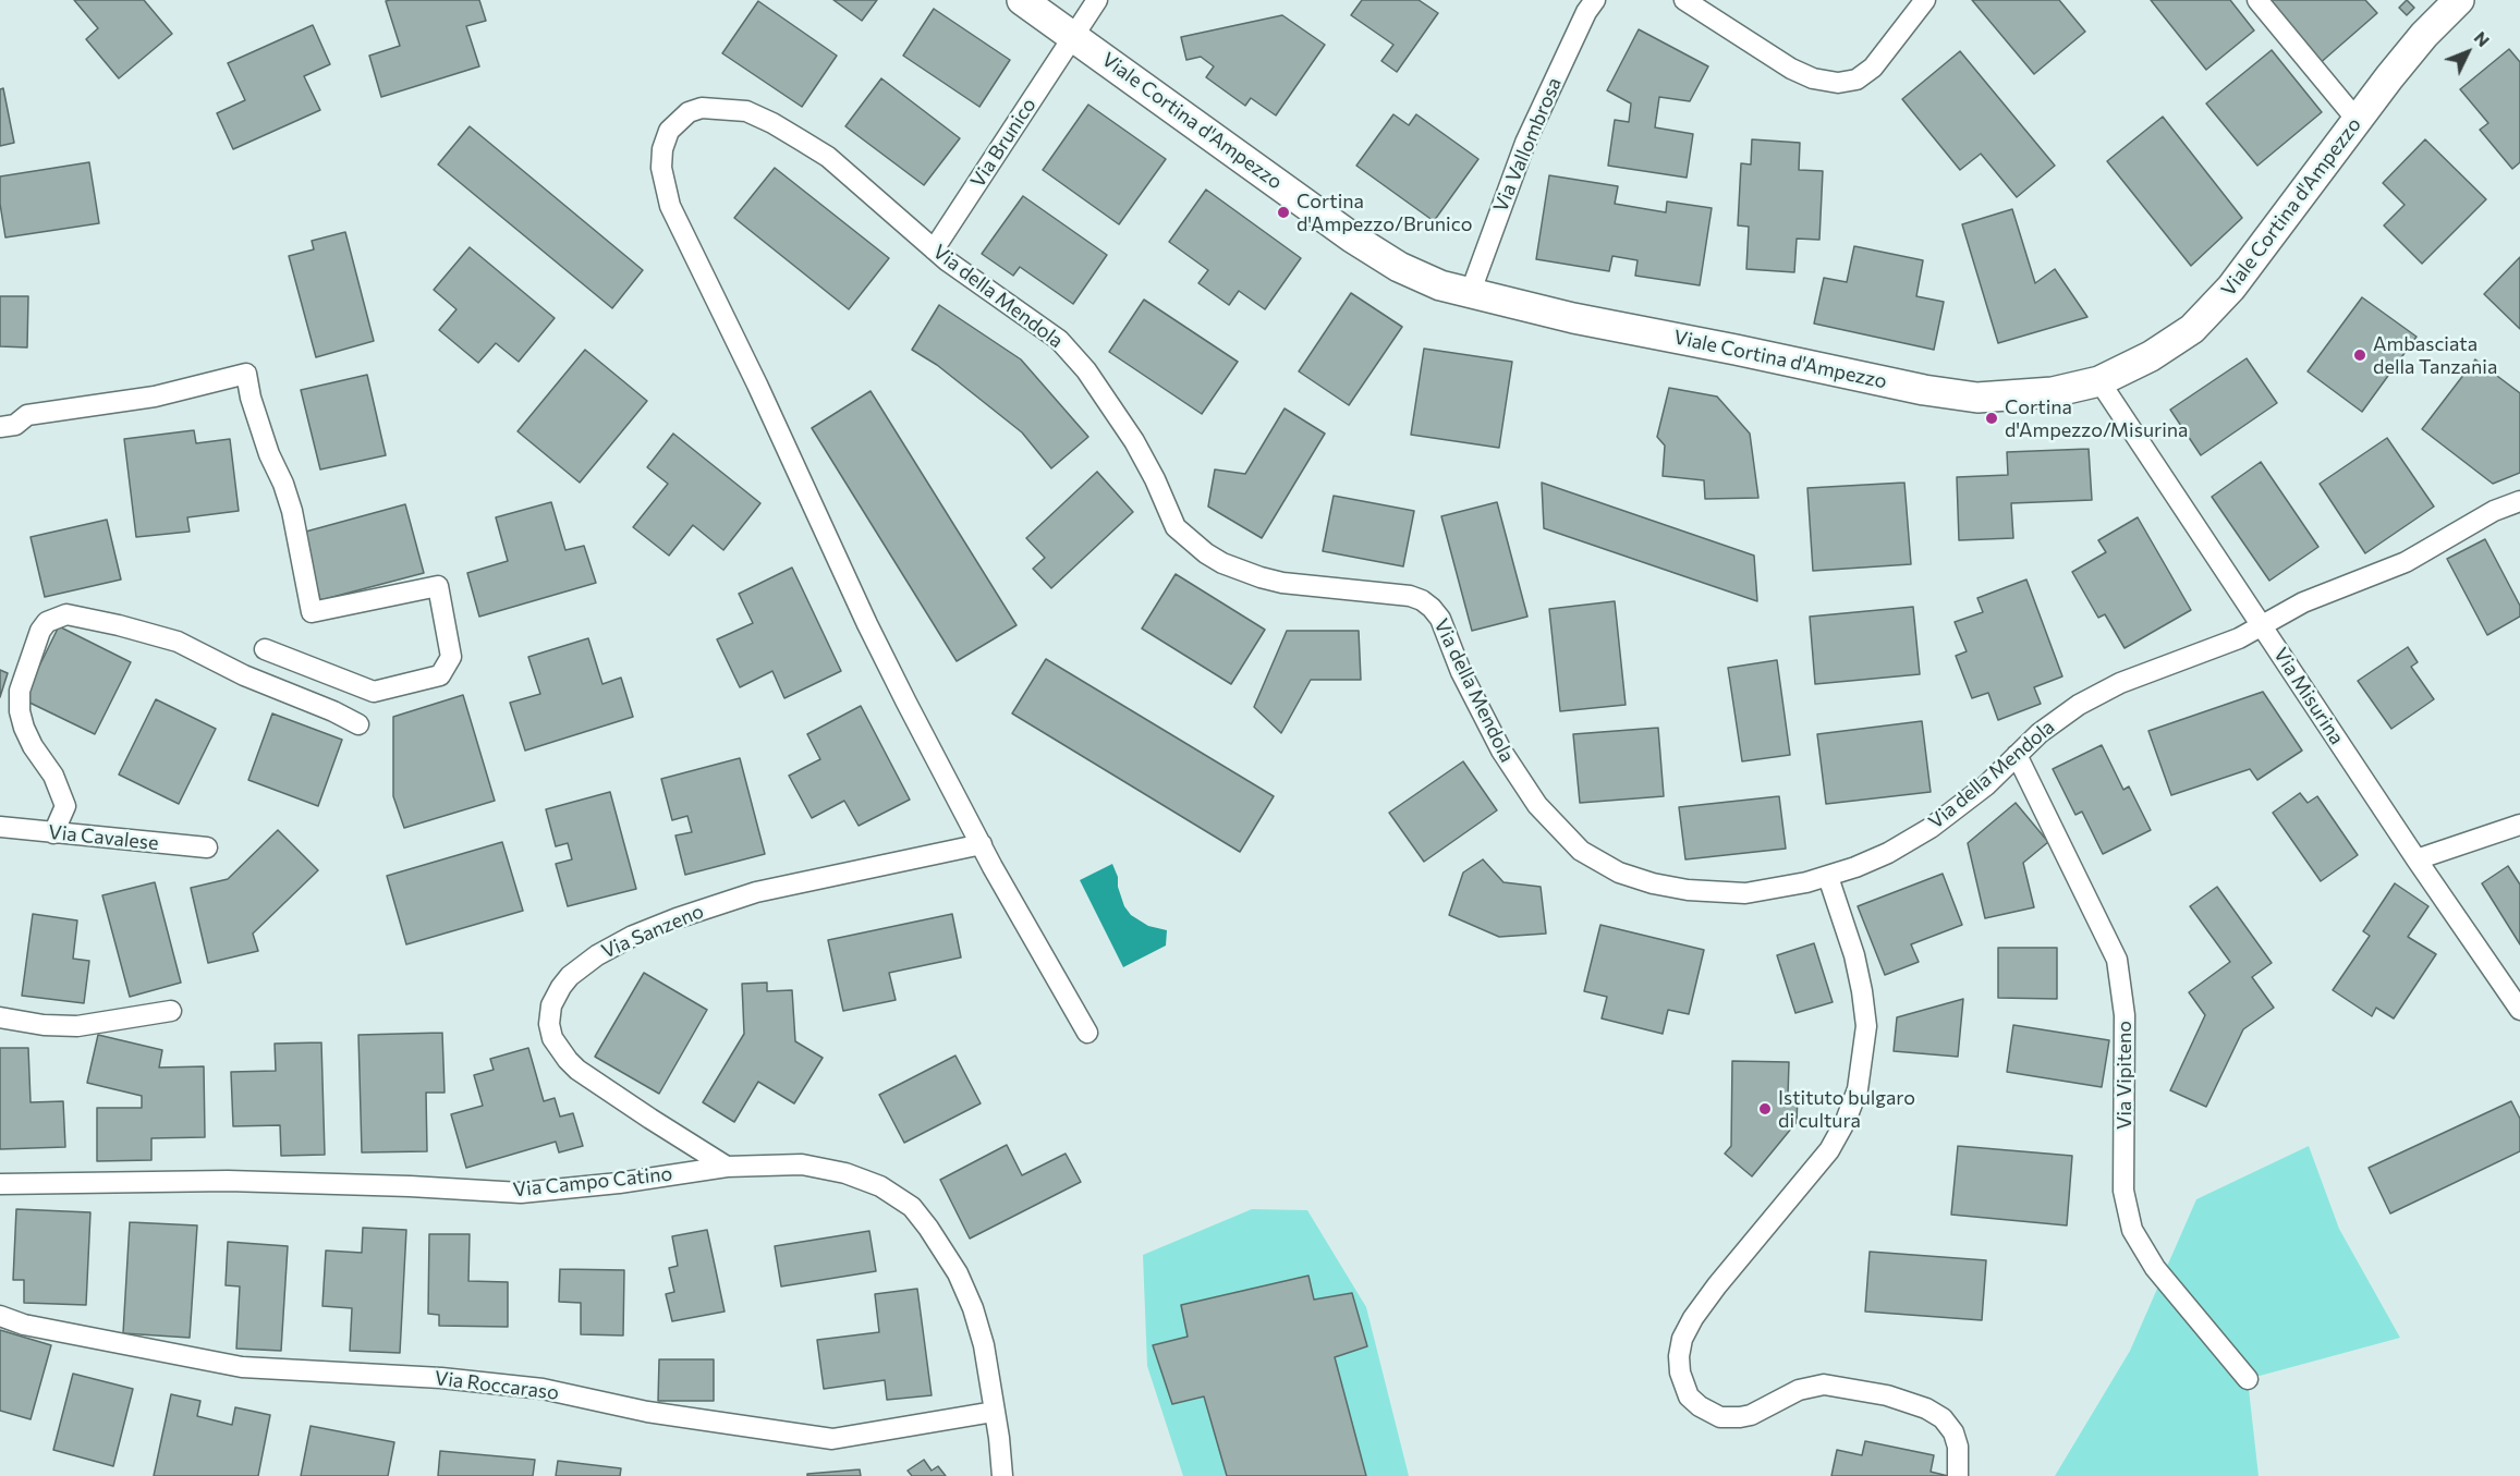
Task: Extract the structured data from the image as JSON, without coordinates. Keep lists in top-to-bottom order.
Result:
{
  "streets": {
    "street": [
      "Viale Cortina d'Ampezzo",
      "Via Brunico",
      "Via Vallombrosa",
      "Via della Mendola",
      "Via Misurina",
      "Via Cavalese",
      "Via Sanzeno",
      "Via Vipiteno",
      "Via Campo Catino",
      "Via Roccaraso"
    ]
  },
  "crossings": [
    ["Viale Cortina d'Ampezzo", "Via Brunico"],
    ["Viale Cortina d'Ampezzo", "Via Vallombrosa"],
    ["Viale Cortina d'Ampezzo", "Via Misurina"],
    ["Via Brunico", "Via della Mendola"],
    ["Via della Mendola", "Via Misurina"],
    ["Via della Mendola", "Via Sanzeno"],
    ["Via della Mendola", "Via Vipiteno"],
    ["Via Sanzeno", "Via Campo Catino"],
    ["Via Campo Catino", "Via Roccaraso"]
  ],
  "places": [
    "Cortina d'Ampezzo/Brunico",
    "Ambasciata della Tanzania",
    "Cortina d'Ampezzo/Misurina",
    "Istituto bulgaro di cultura"
  ],
  "north": "top right"
}
